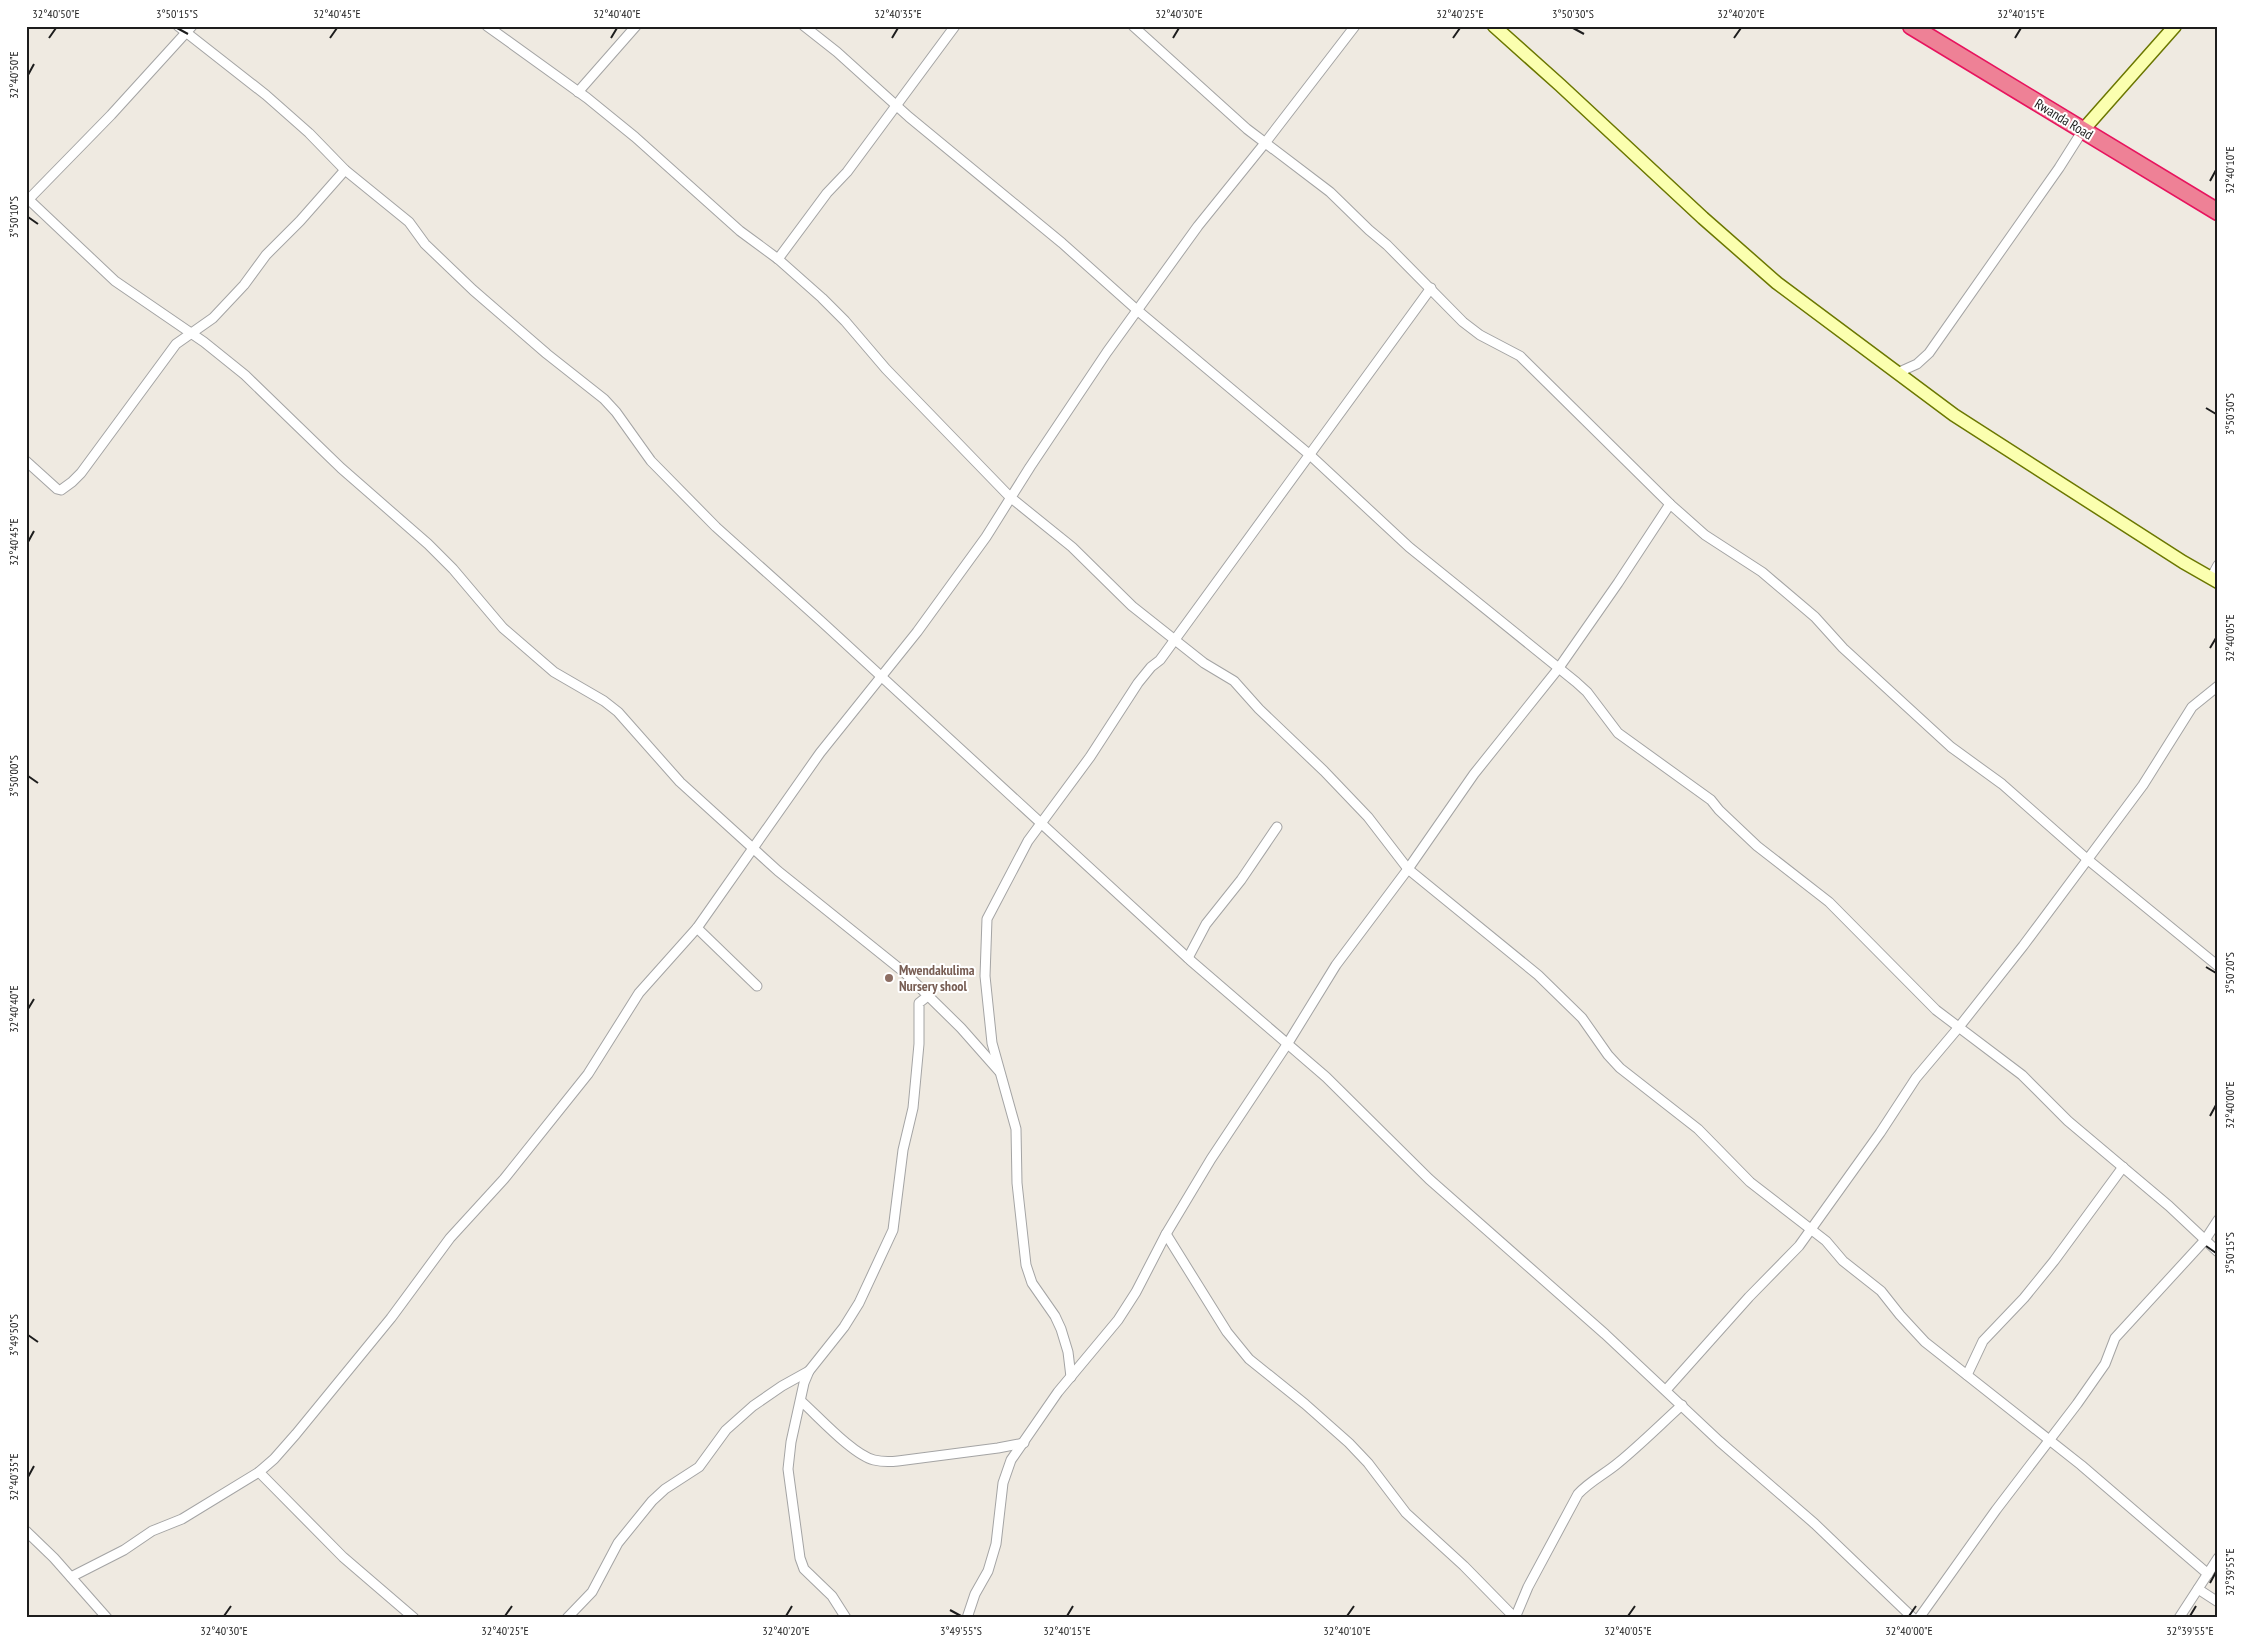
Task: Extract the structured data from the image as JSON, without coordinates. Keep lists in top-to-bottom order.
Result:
{
  "streets": {
    "highway": ["Rwanda Road"]
  },
  "places": ["Mwendakulima Nursery shool"],
  "coordinates": [
    "32°40'50\"E",
    "3°50'15\"S",
    "32°40'45\"E",
    "32°40'40\"E",
    "32°40'35\"E",
    "32°40'30\"E",
    "32°40'25\"E",
    "3°50'30\"S",
    "32°40'20\"E",
    "32°40'15\"E",
    "32°40'10\"E",
    "3°50'10\"S",
    "32°40'05\"E",
    "3°50'00\"S",
    "3°50'20\"S",
    "32°40'00\"E",
    "3°49'50\"S",
    "32°39'55\"E",
    "3°49'55\"S"
  ]
}
